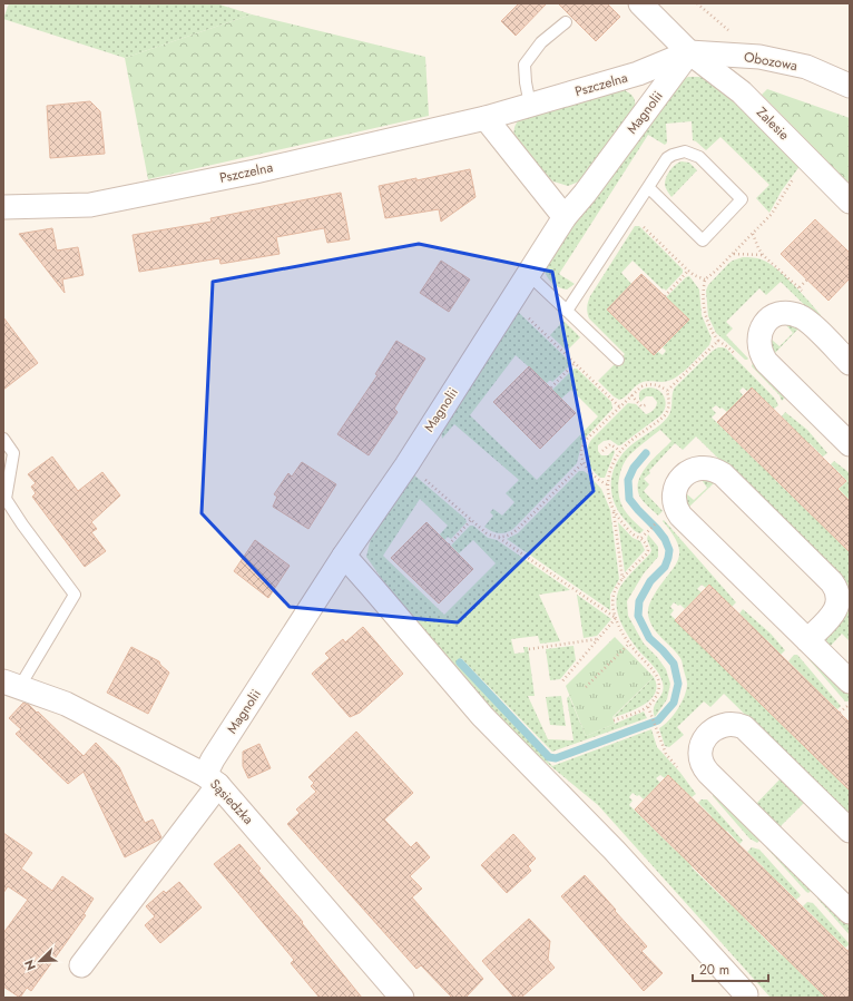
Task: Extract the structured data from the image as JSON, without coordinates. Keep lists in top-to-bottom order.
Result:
{
  "streets": {
    "street": [
      "Obozowa",
      "Pszczelna",
      "Magnolii",
      "Zalesie",
      "Sąsiedzka"
    ]
  },
  "crossings": [
    ["Obozowa", "Pszczelna"],
    ["Obozowa", "Magnolii"],
    ["Obozowa", "Zalesie"],
    ["Pszczelna", "Magnolii"],
    ["Pszczelna", "Zalesie"],
    ["Magnolii", "Zalesie"],
    ["Magnolii", "Sąsiedzka"]
  ],
  "scale_bar": "20 m",
  "north": "bottom left"
}
